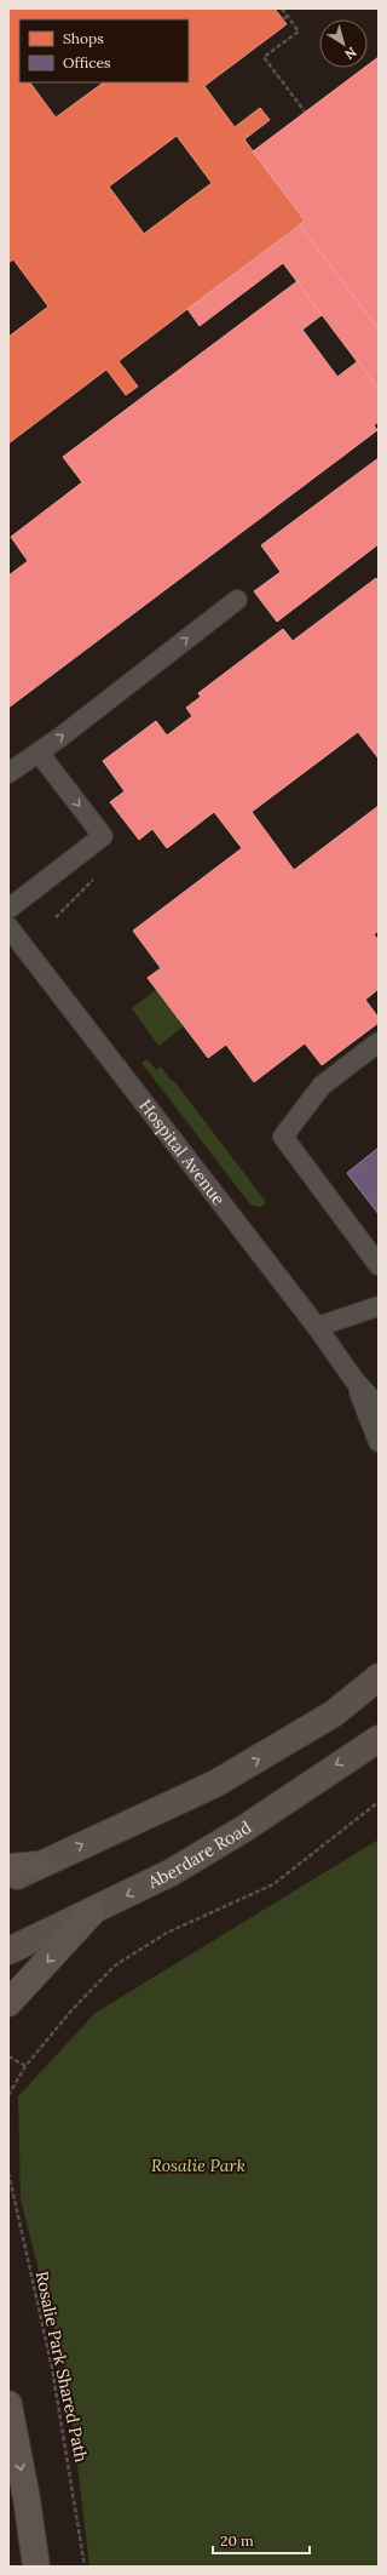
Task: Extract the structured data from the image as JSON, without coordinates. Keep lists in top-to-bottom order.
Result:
{
  "streets": {
    "main road": ["Aberdare Road"],
    "lane": ["Hospital Avenue"],
    "path": ["Rosalie Park Shared Path"]
  },
  "parks": ["Rosalie Park"],
  "legend": ["Shops", "Offices"],
  "scale_bar": "20 m",
  "north": "bottom right"
}
